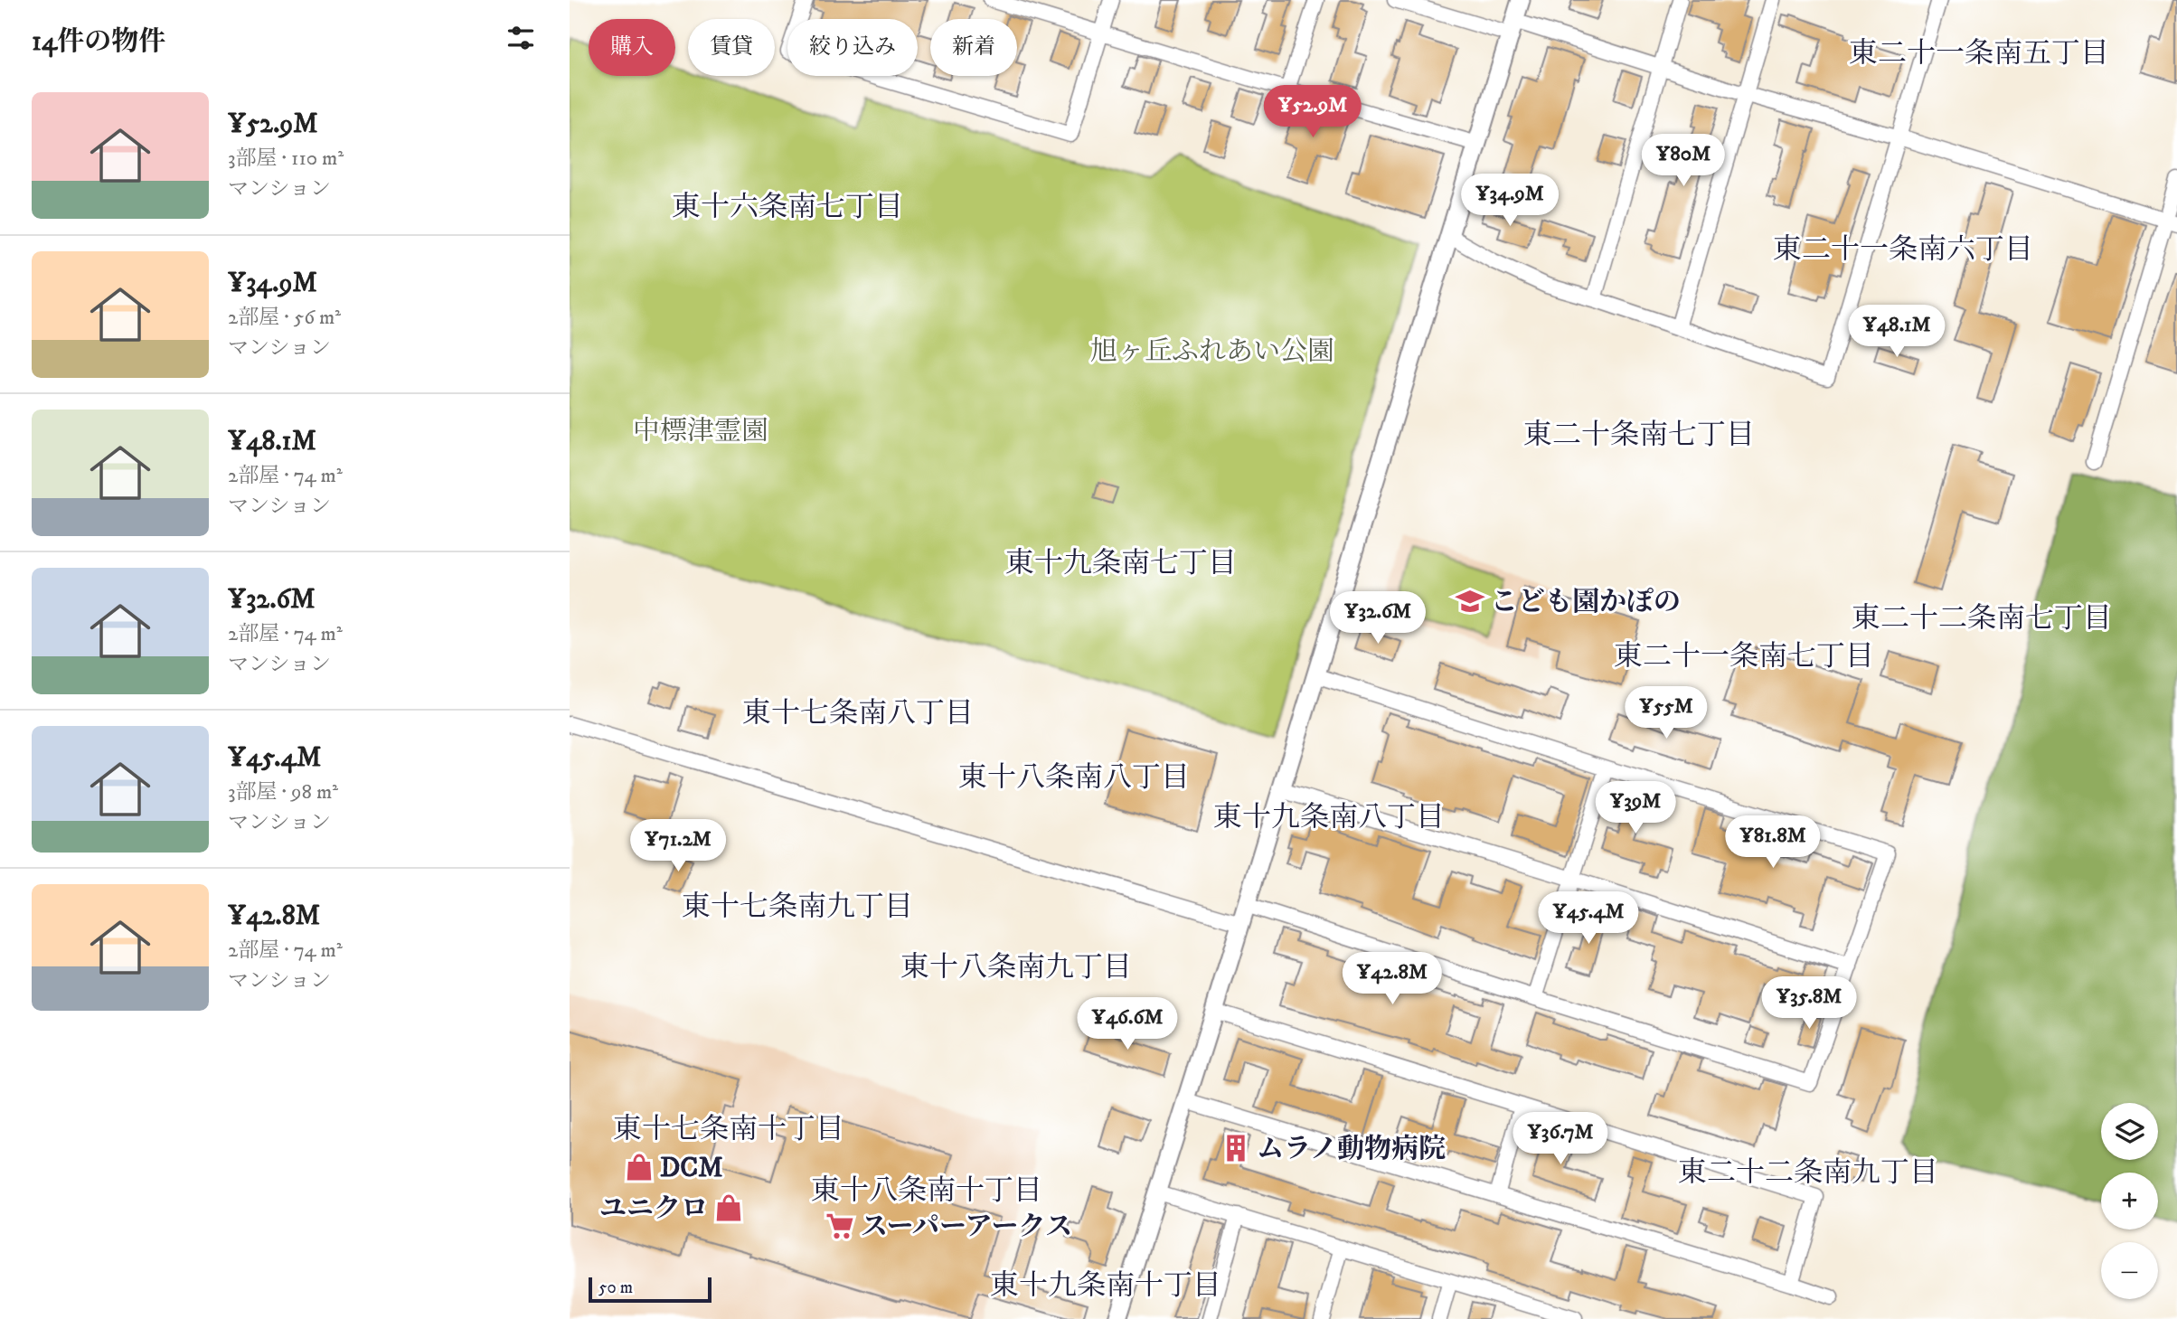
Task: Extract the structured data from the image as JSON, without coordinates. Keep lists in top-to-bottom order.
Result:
{
  "districts": [
    "東二十一条南五丁目",
    "東十六条南七丁目",
    "東二十一条南六丁目",
    "東二十条南七丁目",
    "東十九条南七丁目",
    "東二十二条南七丁目",
    "東二十一条南七丁目",
    "東十七条南八丁目",
    "東十八条南八丁目",
    "東十九条南八丁目",
    "東十七条南九丁目",
    "東十八条南九丁目",
    "東十七条南十丁目",
    "東二十二条南九丁目",
    "東十八条南十丁目",
    "東十九条南十丁目"
  ],
  "parks": ["旭ヶ丘ふれあい公園", "中標津霊園"],
  "places": {
    "school or university": ["こども園かぽの"],
    "building": ["ムラノ動物病院"],
    "shop": ["DCM", "ユニクロ"],
    "supermarket": ["スーパーアークス"]
  },
  "scale_bar": "50 m",
  "page": {
    "heading": "14件の物件",
    "chip": [
      "購入",
      "賃貸",
      "絞り込み",
      "新着"
    ],
    "list": [
      {
        "name": "¥52.9M",
        "note": "3部屋 · 110 m² · マンション"
      },
      {
        "name": "¥34.9M",
        "note": "2部屋 · 56 m² · マンション"
      },
      {
        "name": "¥48.1M",
        "note": "2部屋 · 74 m² · マンション"
      },
      {
        "name": "¥32.6M",
        "note": "2部屋 · 74 m² · マンション"
      },
      {
        "name": "¥45.4M",
        "note": "3部屋 · 98 m² · マンション"
      },
      {
        "name": "¥42.8M",
        "note": "2部屋 · 74 m² · マンション"
      }
    ],
    "price": [
      "¥52.9M",
      "¥80M",
      "¥34.9M",
      "¥48.1M",
      "¥32.6M",
      "¥55M",
      "¥39M",
      "¥81.8M",
      "¥71.2M",
      "¥45.4M",
      "¥42.8M",
      "¥35.8M",
      "¥46.6M",
      "¥36.7M"
    ],
    "map_buttons": ["+", "−"],
    "scale": "50 m"
  }
}
